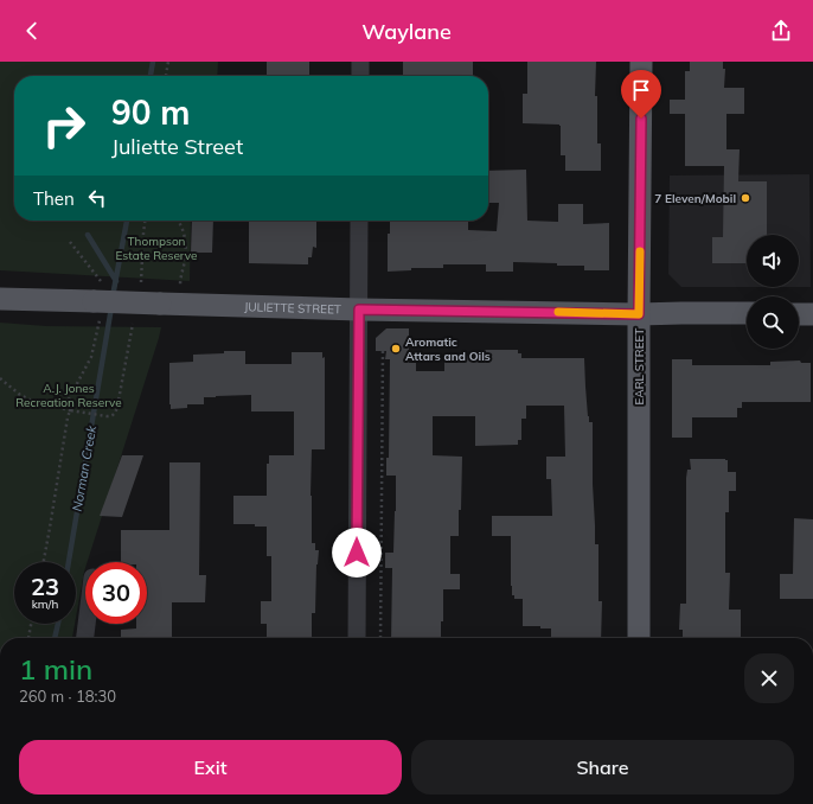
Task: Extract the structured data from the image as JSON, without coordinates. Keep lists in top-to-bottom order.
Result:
{
  "streets": {
    "main road": ["JULIETTE STREET", "EARL STREET"]
  },
  "crossings": [
    ["JULIETTE STREET", "EARL STREET"]
  ],
  "water": ["Norman Creek"],
  "parks": ["Thompson Estate Reserve", "A.J. Jones Recreation Reserve"],
  "places": ["7 Eleven/Mobil", "Aromatic Attars and Oils"],
  "page": {
    "header": "Waylane",
    "turn": ["90 m", "Juliette Street"],
    "then": "Then",
    "speed": "23 km/h",
    "limit": "30",
    "heading": ["1 min", "260 m · 18:30"],
    "buttons": ["Exit", "Share"]
  }
}
